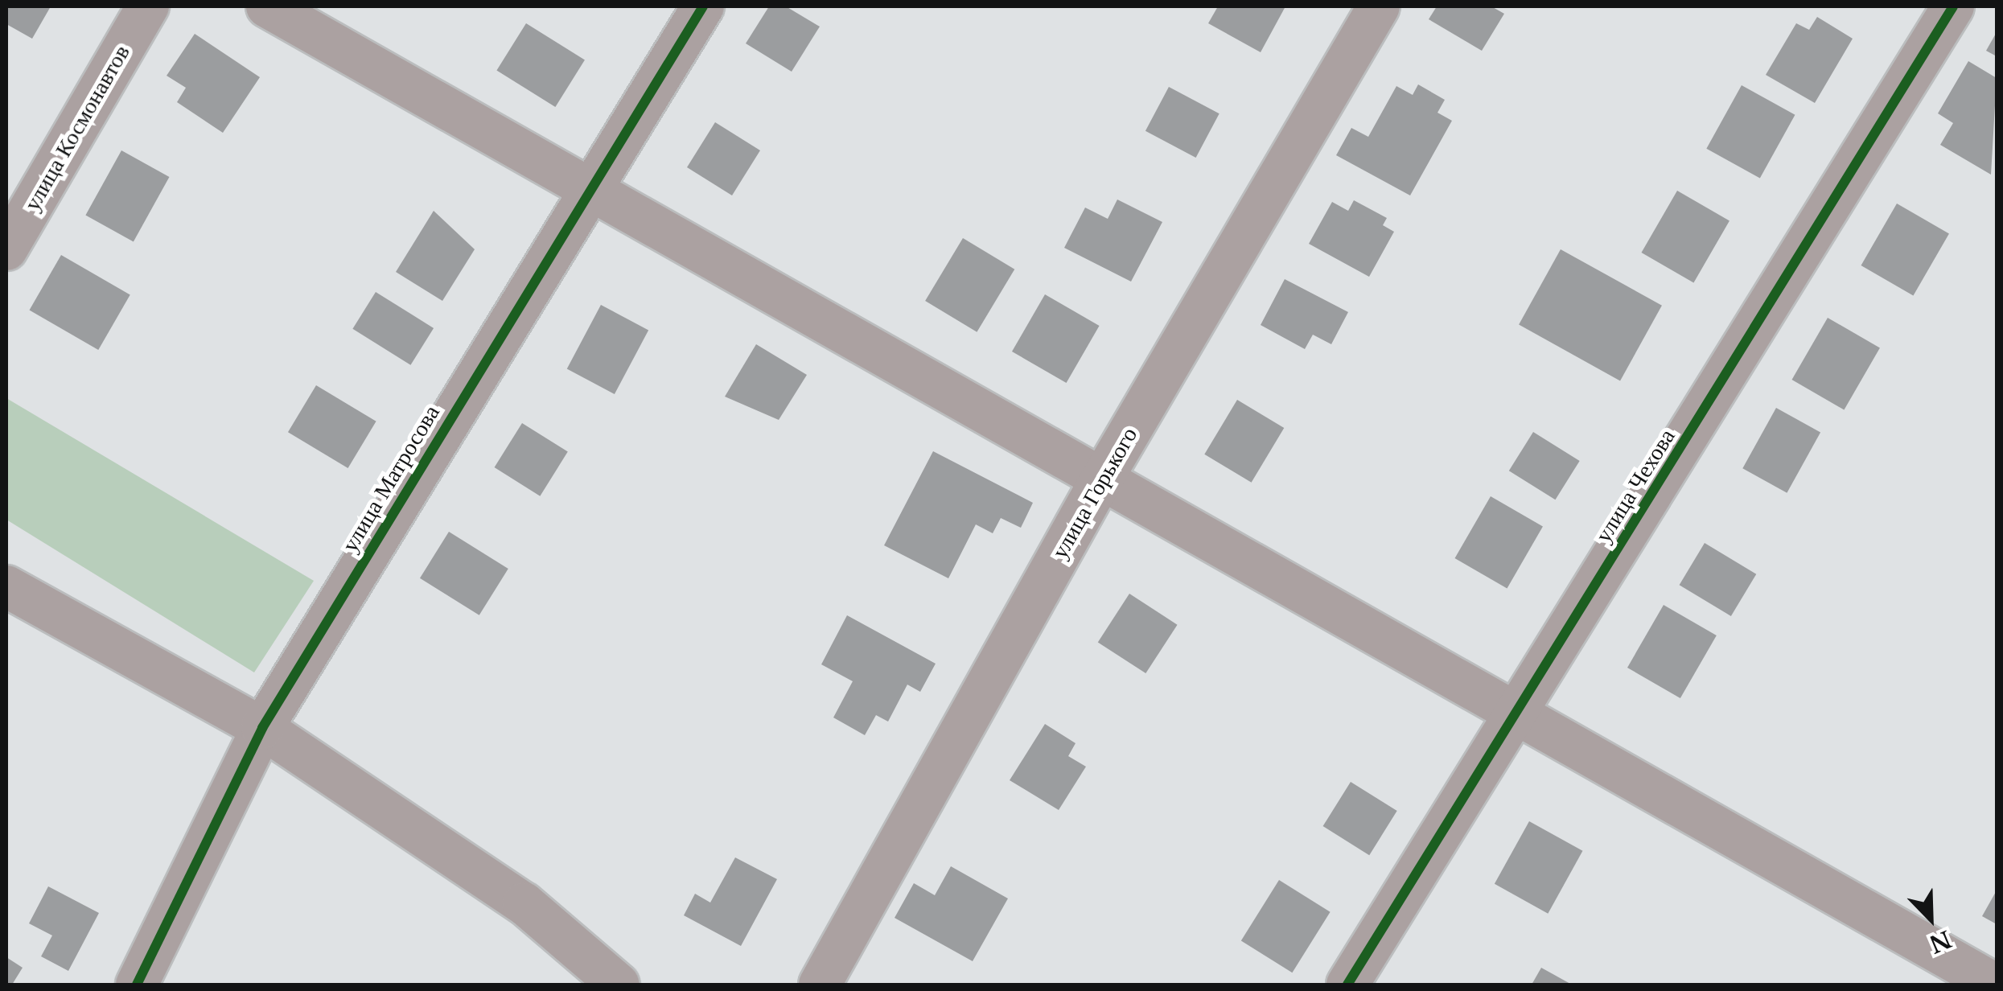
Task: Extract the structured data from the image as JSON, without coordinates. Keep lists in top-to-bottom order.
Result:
{
  "streets": {
    "street": [
      "улица Космонавтов",
      "улица Матросова",
      "улица Чехова",
      "улица Горького"
    ]
  },
  "north": "bottom right"
}
